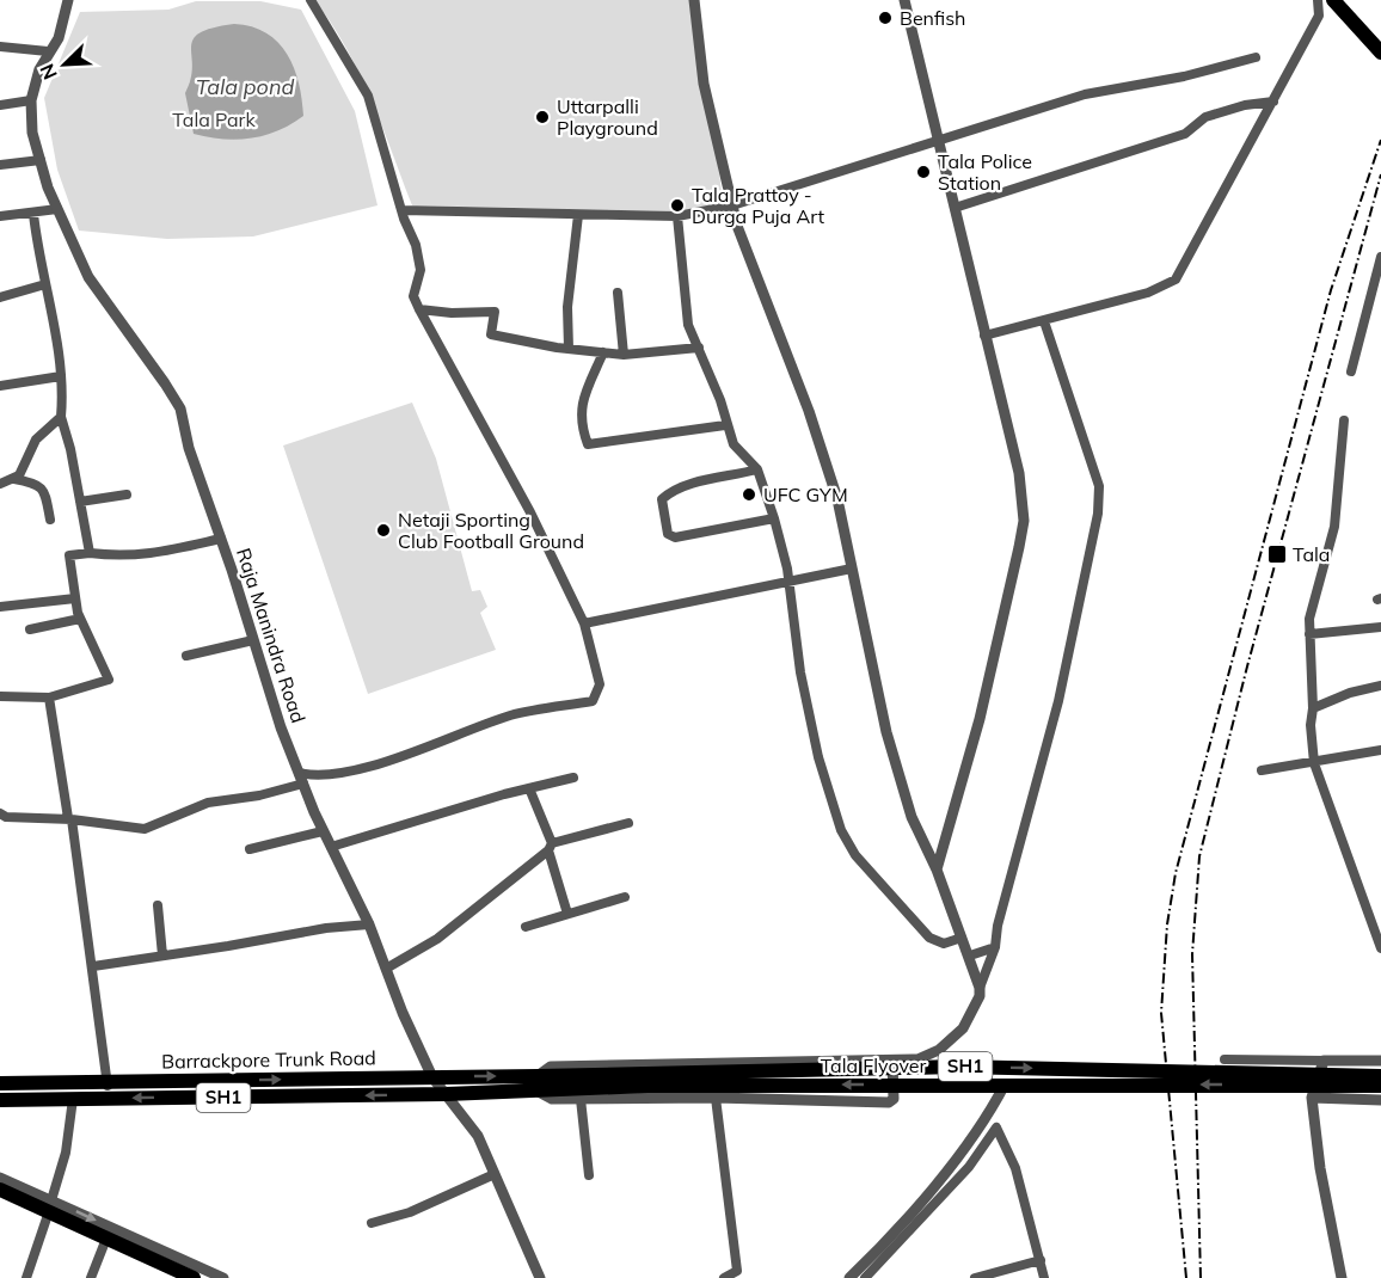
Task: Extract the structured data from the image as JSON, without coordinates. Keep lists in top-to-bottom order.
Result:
{
  "streets": {
    "main road": ["Barrackpore Trunk Road", "Tala Flyover", "SH1"],
    "street": ["Raja Manindra Road"]
  },
  "crossings": [
    ["Raja Manindra Road", "Barrackpore Trunk Road"],
    ["Barrackpore Trunk Road", "Tala Flyover"]
  ],
  "water": ["Tala pond"],
  "parks": ["Tala Park"],
  "places": {
    "other": [
      "Benfish",
      "Uttarpalli Playground",
      "Tala Police Station",
      "Tala Prattoy - Durga Puja Art",
      "UFC GYM",
      "Netaji Sporting Club Football Ground"
    ],
    "transit": ["Tala"]
  },
  "north": "bottom left"
}
